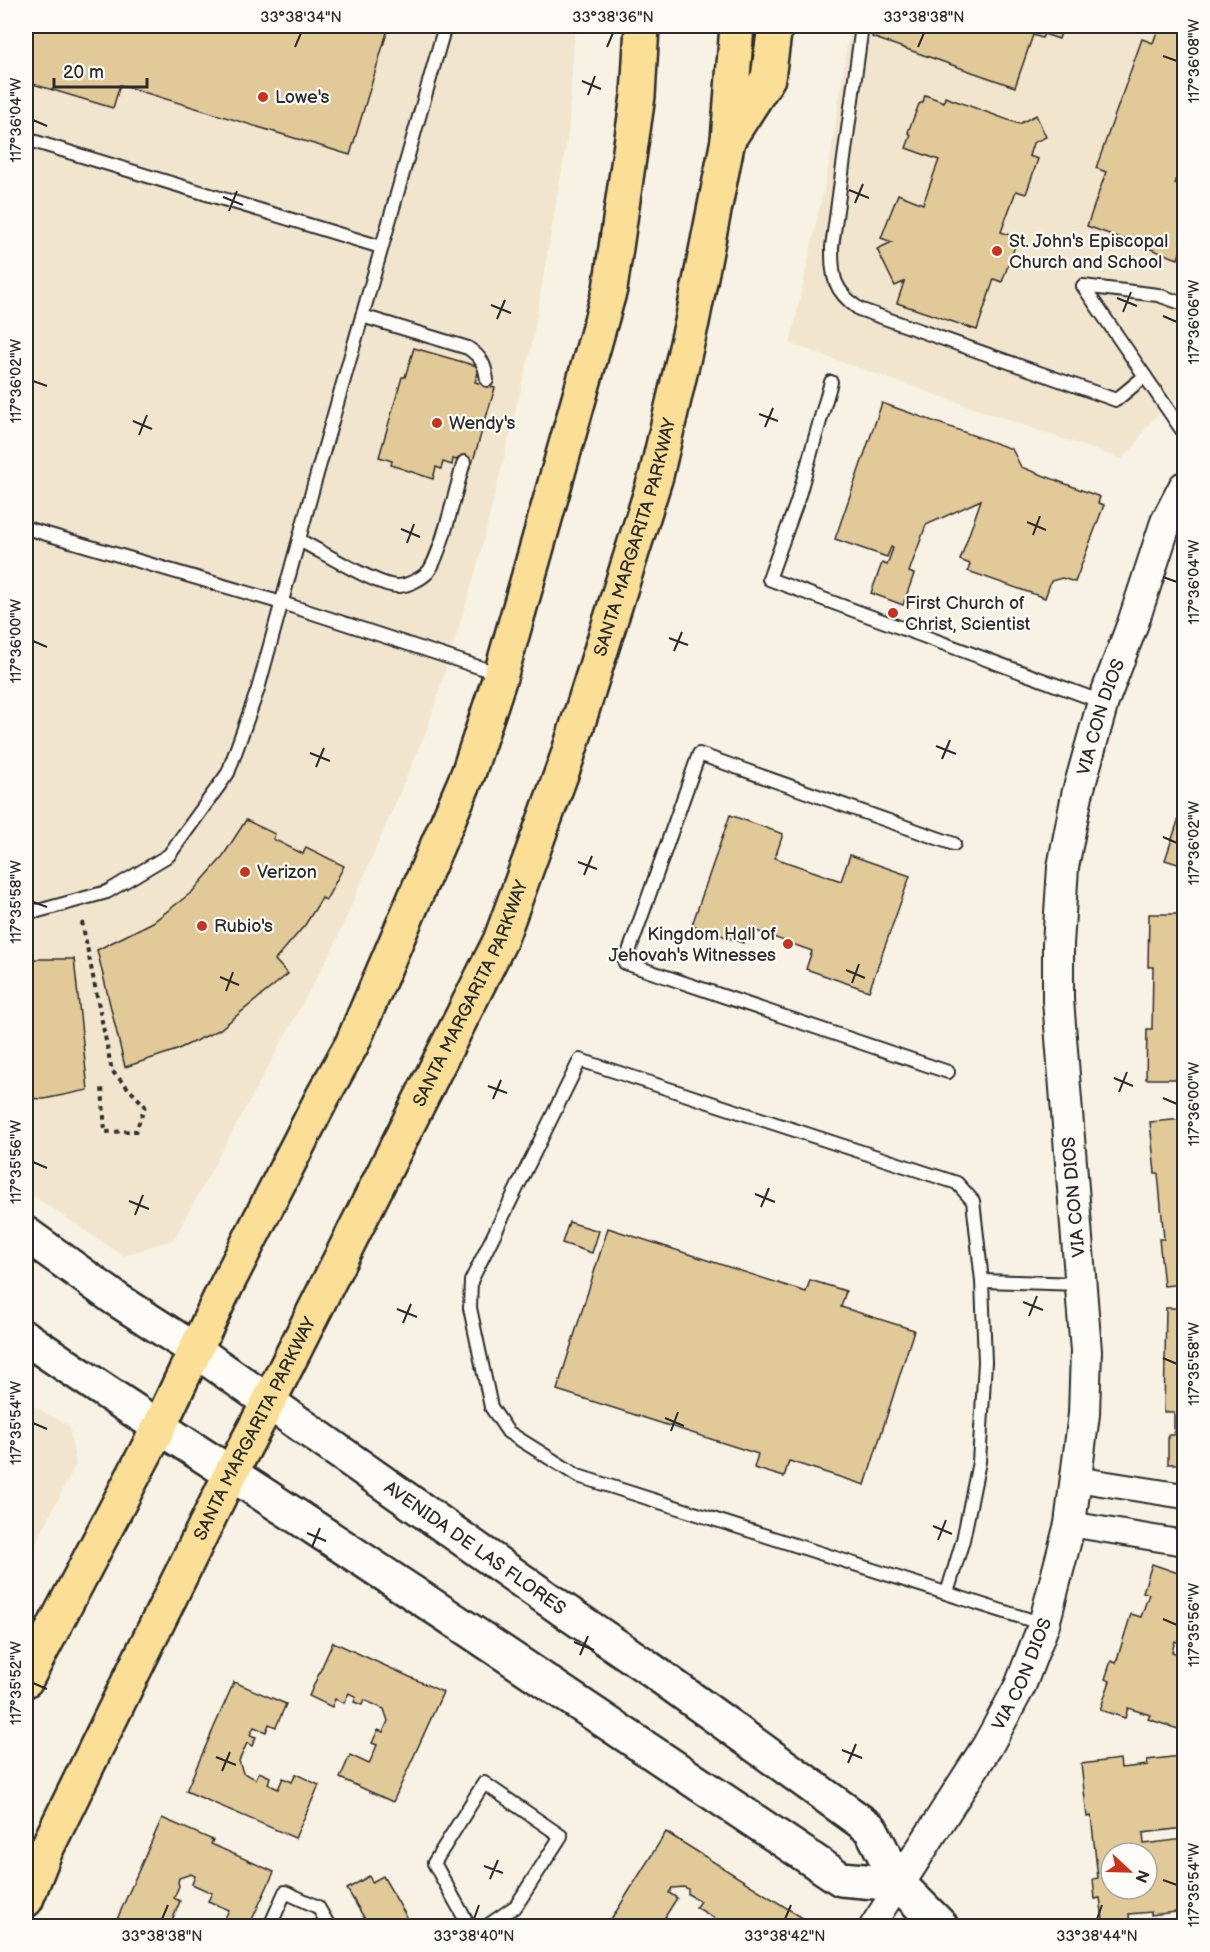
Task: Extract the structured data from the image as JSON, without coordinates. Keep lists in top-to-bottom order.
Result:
{
  "streets": {
    "main road": ["SANTA MARGARITA PARKWAY", "AVENIDA DE LAS FLORES"],
    "street": ["VIA CON DIOS"]
  },
  "crossings": [
    ["SANTA MARGARITA PARKWAY", "AVENIDA DE LAS FLORES"],
    ["VIA CON DIOS", "AVENIDA DE LAS FLORES"]
  ],
  "places": [
    "Lowe's",
    "St. John's Episcopal Church and School",
    "Wendy's",
    "First Church of Christ, Scientist",
    "Verizon",
    "Rubio's",
    "Kingdom Hall of Jehovah's Witnesses"
  ],
  "scale_bar": "20 m",
  "north": "right",
  "coordinates": [
    "33°38'34\"N",
    "33°38'36\"N",
    "33°38'38\"N",
    "117°36'08\"W",
    "117°36'04\"W",
    "117°36'06\"W",
    "117°36'02\"W",
    "117°36'00\"W",
    "117°35'58\"W",
    "117°35'56\"W",
    "117°35'54\"W",
    "117°35'52\"W",
    "33°38'40\"N",
    "33°38'42\"N",
    "33°38'44\"N"
  ]
}
